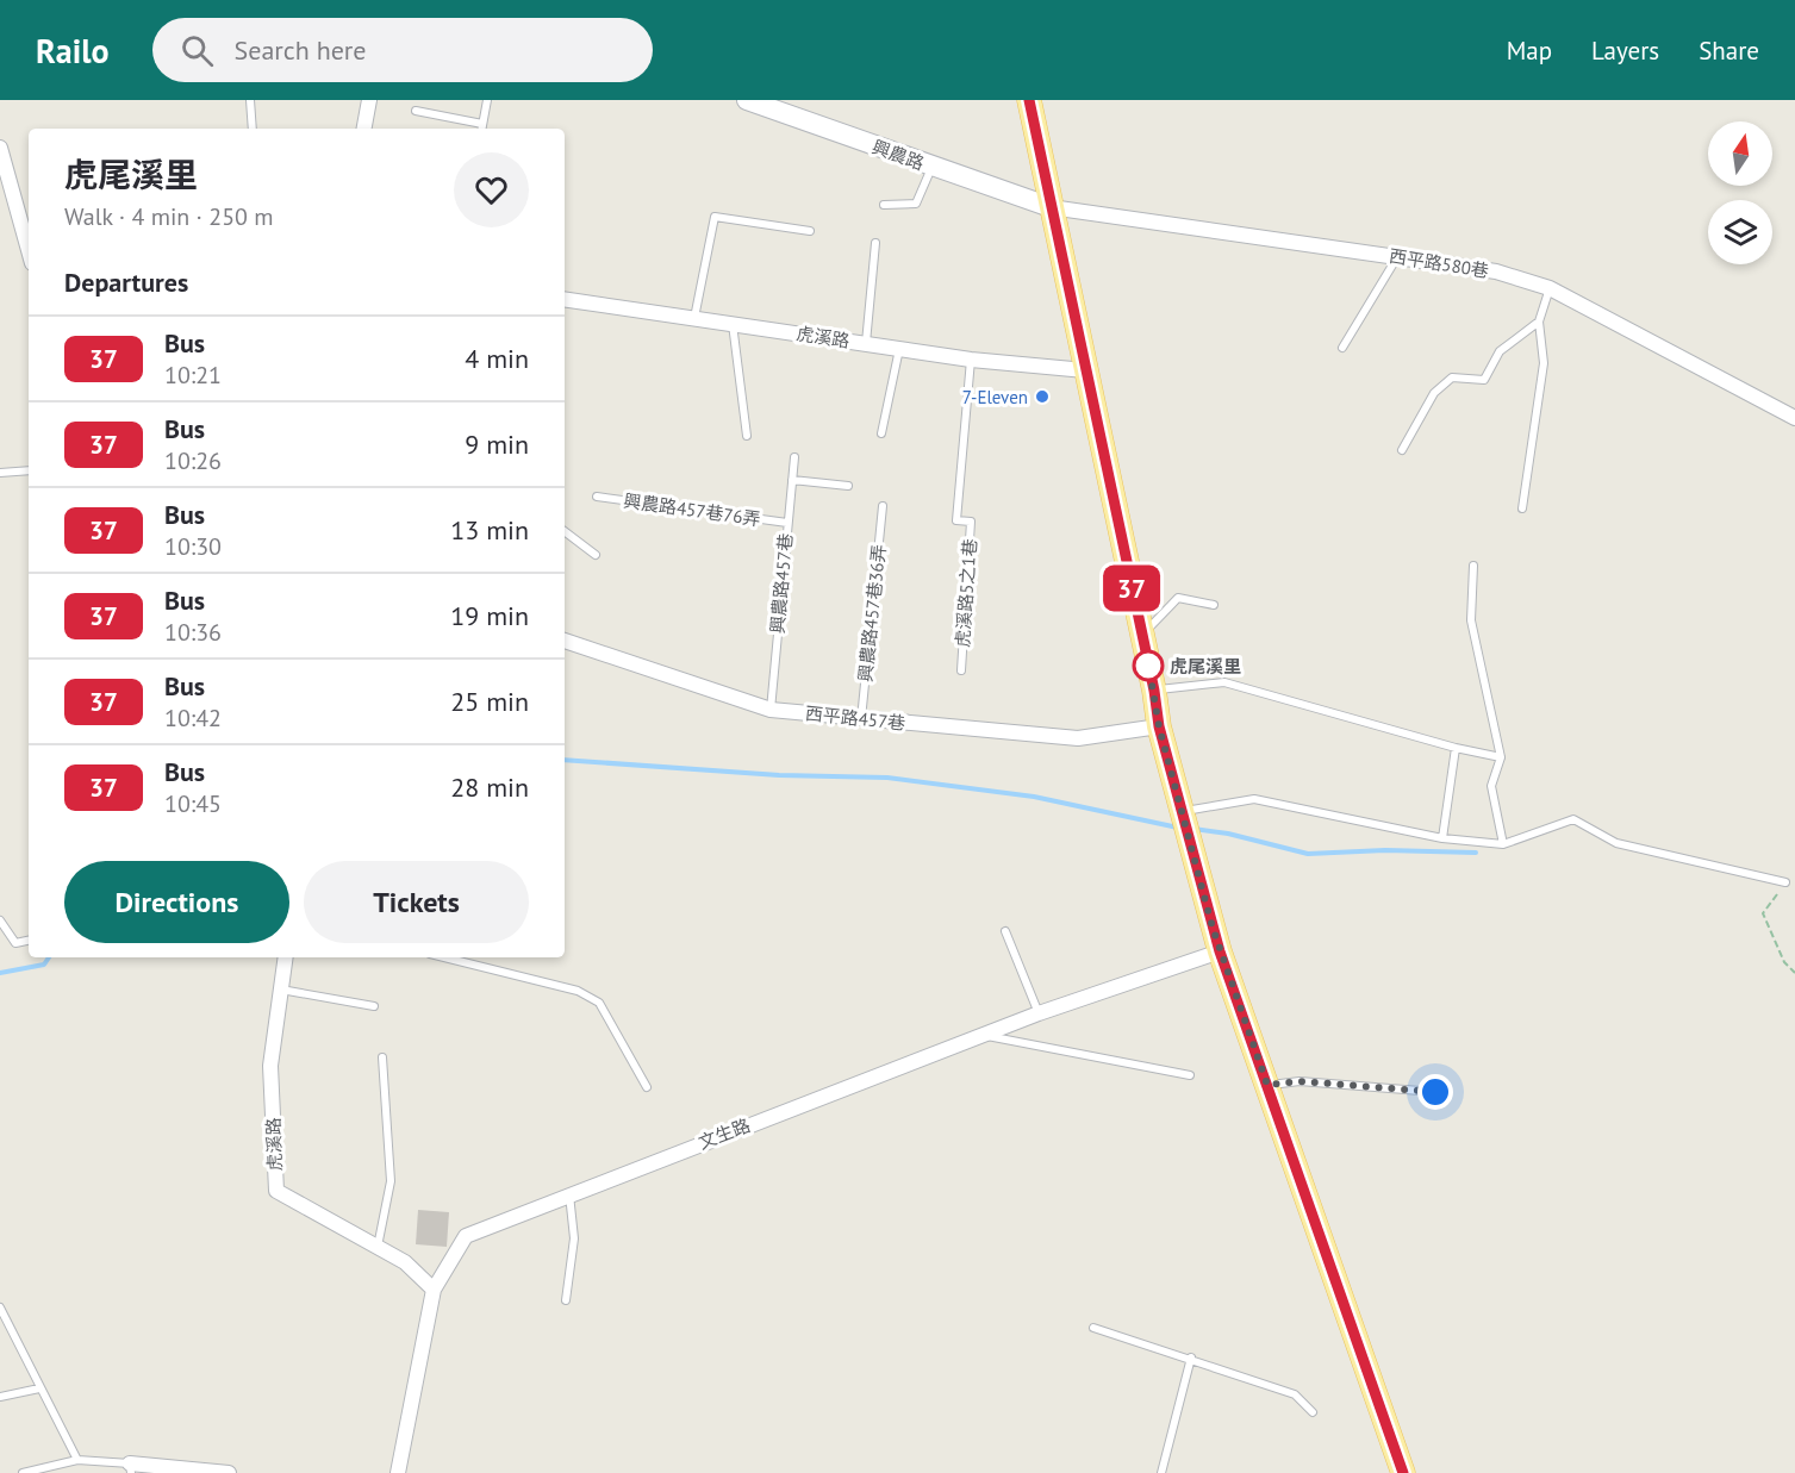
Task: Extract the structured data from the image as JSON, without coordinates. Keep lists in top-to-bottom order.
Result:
{
  "streets": {
    "street": [
      "興農路",
      "西平路580巷",
      "虎溪路",
      "西平路457巷",
      "文生路"
    ],
    "lane": [
      "興農路457巷76弄",
      "興農路457巷",
      "虎溪路5之1巷",
      "興農路457巷36弄"
    ]
  },
  "crossings": [
    ["興農路", "西平路580巷"],
    ["虎溪路", "虎溪路5之1巷"],
    ["虎溪路", "文生路"],
    ["興農路457巷76弄", "興農路457巷"],
    ["興農路457巷", "西平路457巷"],
    ["興農路457巷36弄", "西平路457巷"]
  ],
  "places": ["7-Eleven", "虎尾溪里"],
  "lines": ["bus line 37"],
  "north": "top",
  "page": {
    "header": "Railo",
    "search": "Search here",
    "nav": ["Map", "Layers", "Share"],
    "on_map": "37",
    "heading": [
      ["虎尾溪里", "Walk · 4 min · 250 m"],
      "Departures"
    ],
    "list": [
      {
        "mark": "37",
        "name": "Bus",
        "note": "10:21",
        "value": "4 min"
      },
      {
        "mark": "37",
        "name": "Bus",
        "note": "10:26",
        "value": "9 min"
      },
      {
        "mark": "37",
        "name": "Bus",
        "note": "10:30",
        "value": "13 min"
      },
      {
        "mark": "37",
        "name": "Bus",
        "note": "10:36",
        "value": "19 min"
      },
      {
        "mark": "37",
        "name": "Bus",
        "note": "10:42",
        "value": "25 min"
      },
      {
        "mark": "37",
        "name": "Bus",
        "note": "10:45",
        "value": "28 min"
      }
    ],
    "buttons": ["Directions", "Tickets"]
  }
}
